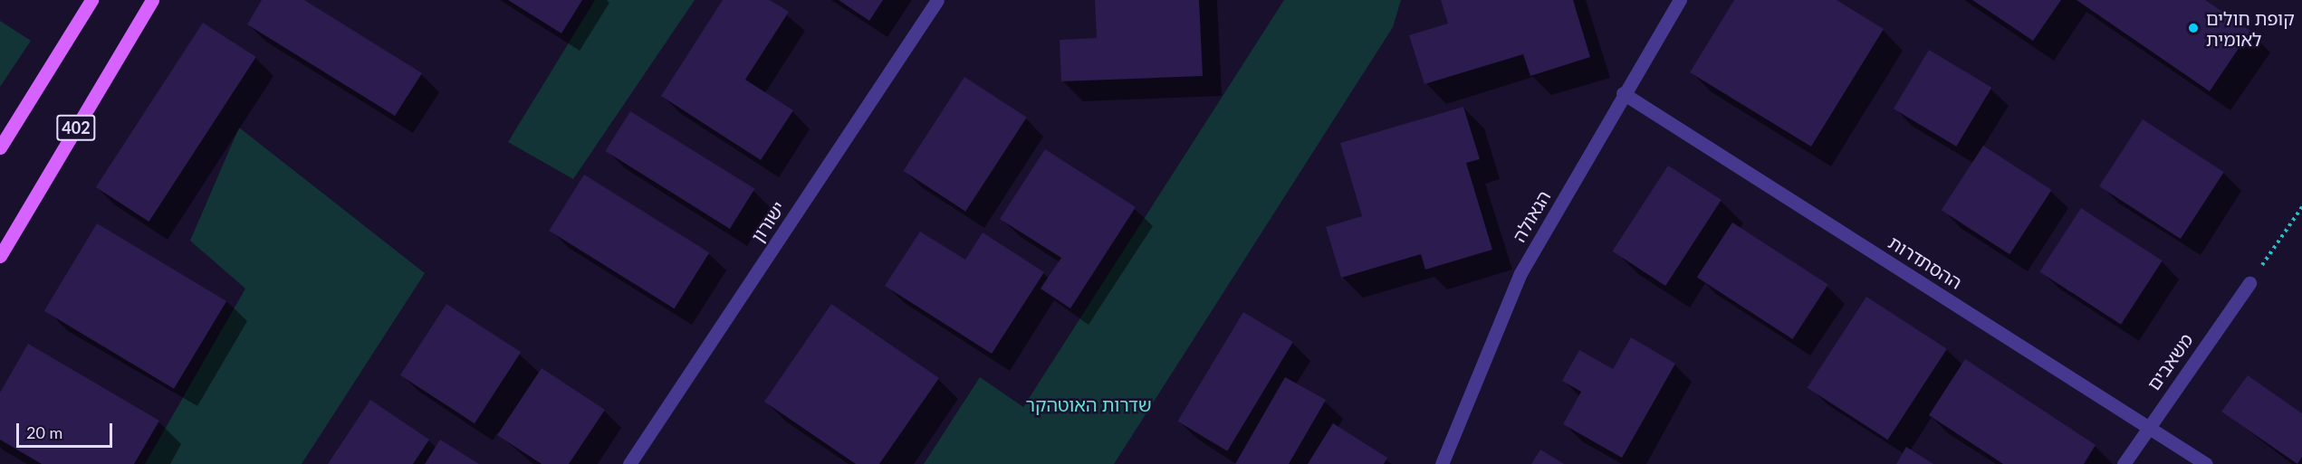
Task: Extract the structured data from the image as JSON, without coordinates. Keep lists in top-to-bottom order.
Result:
{
  "streets": {
    "main road": ["402"],
    "street": [
      "הגאולה",
      "ישורון",
      "ההסתדרות",
      "משאבים"
    ]
  },
  "crossings": [
    ["הגאולה", "ההסתדרות"],
    ["ההסתדרות", "משאבים"]
  ],
  "parks": ["שדרות האוטהקר"],
  "places": ["קופת חולים לאומית"],
  "scale_bar": "20 m"
}
